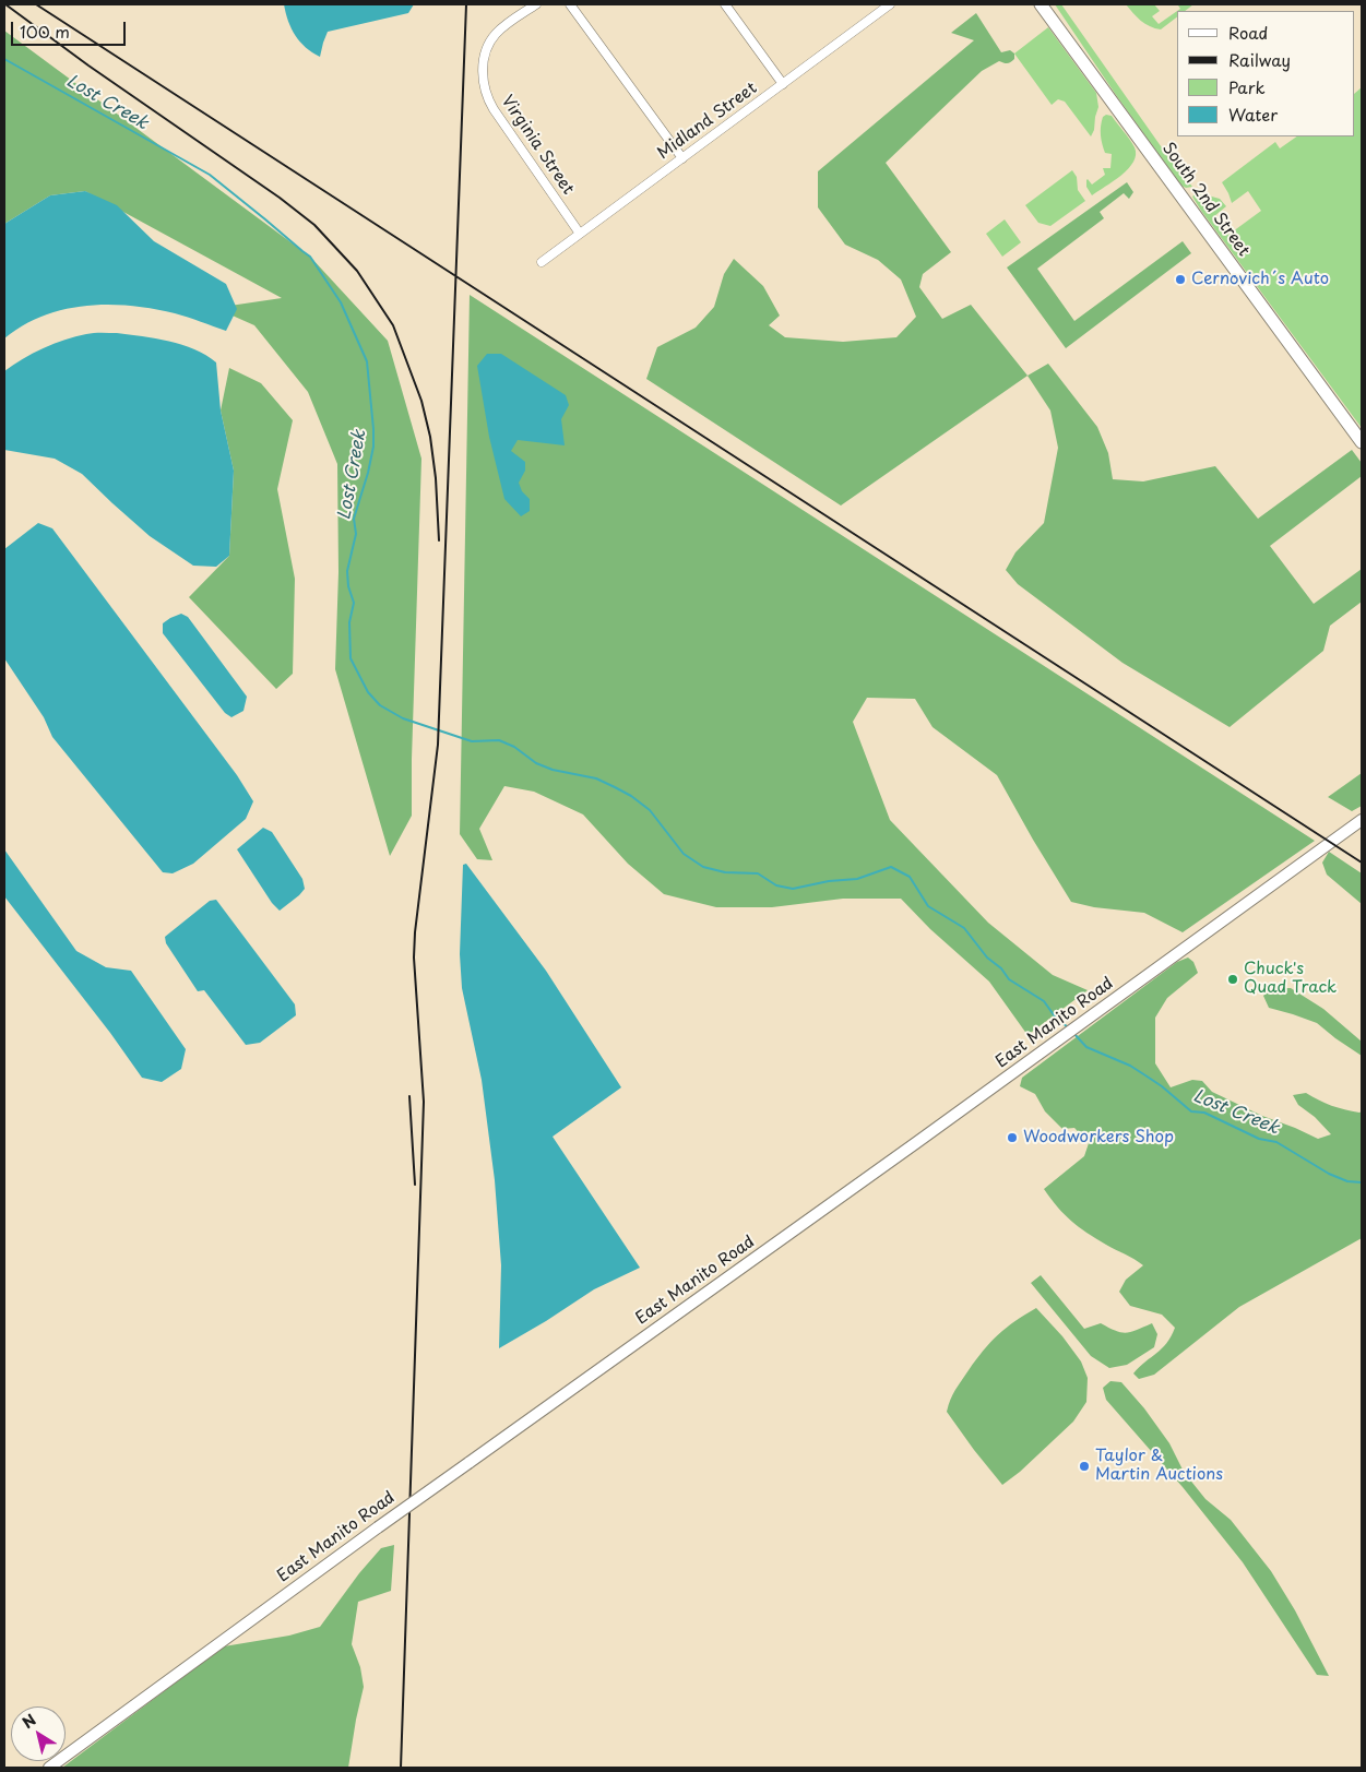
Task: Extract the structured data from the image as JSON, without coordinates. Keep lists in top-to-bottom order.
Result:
{
  "streets": {
    "main road": ["South 2nd Street"],
    "street": ["Midland Street", "Virginia Street", "East Manito Road"]
  },
  "crossings": [
    ["Midland Street", "Virginia Street"]
  ],
  "water": ["Lost Creek"],
  "places": [
    "Cernovich´s Auto",
    "Chuck's Quad Track",
    "Woodworkers Shop",
    "Taylor & Martin Auctions"
  ],
  "legend": [
    "Road",
    "Railway",
    "Park",
    "Water"
  ],
  "scale_bar": "100 m",
  "north": "top left"
}
